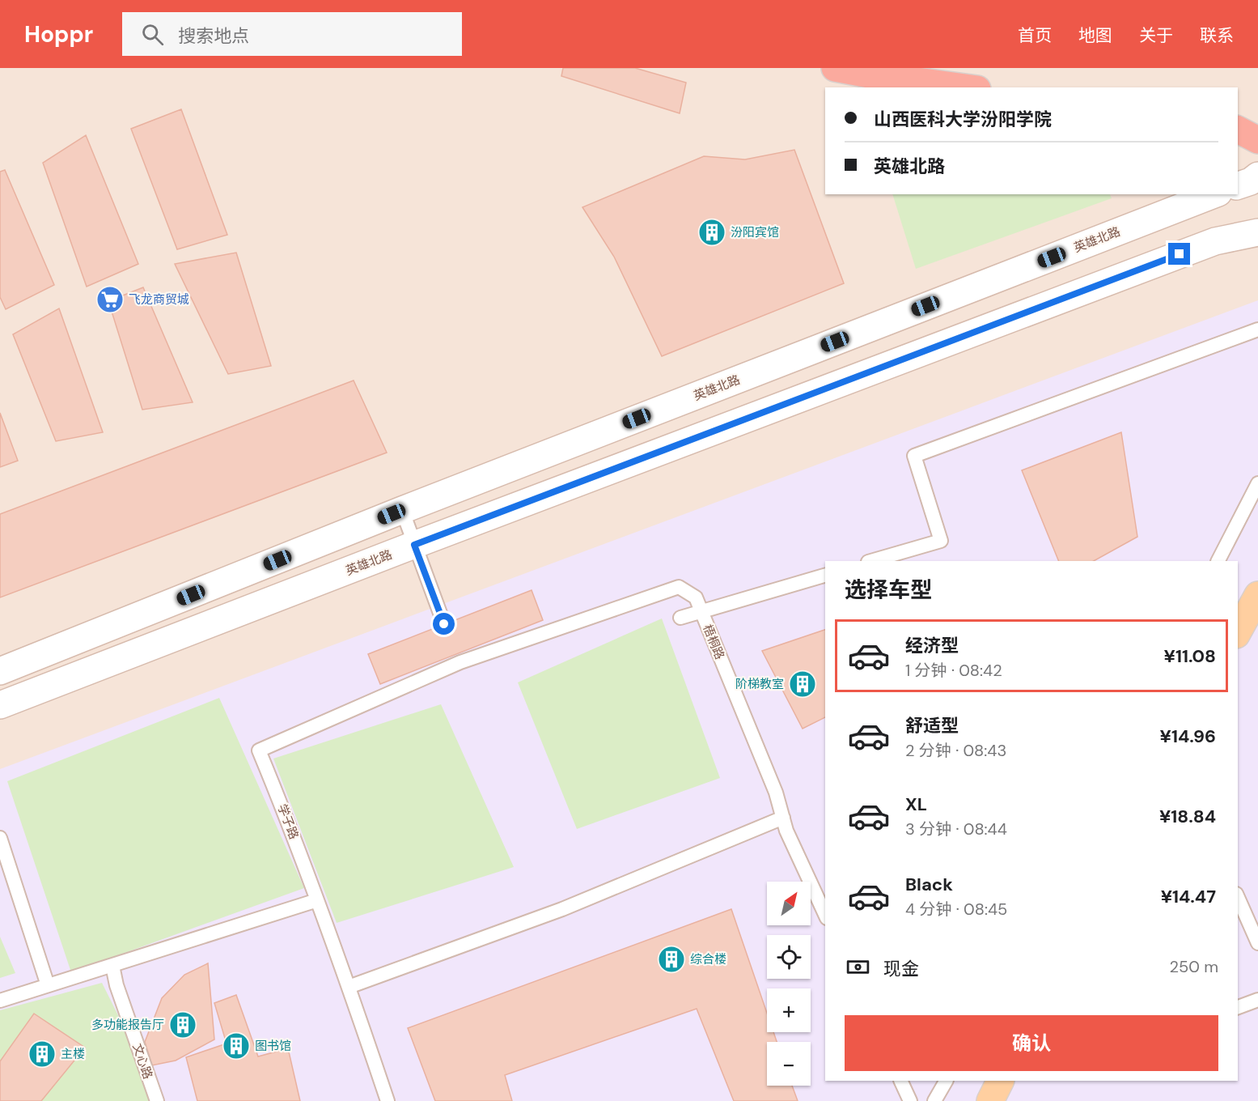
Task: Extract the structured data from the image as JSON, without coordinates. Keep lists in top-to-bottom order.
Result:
{
  "streets": {
    "main road": ["英雄北路"],
    "lane": ["梧桐路", "学子路", "文心路"]
  },
  "crossings": [
    ["梧桐路", "学子路"]
  ],
  "places": {
    "building": [
      "汾阳宾馆",
      "阶梯教室",
      "综合楼",
      "多功能报告厅",
      "图书馆",
      "主楼"
    ],
    "supermarket": ["飞龙商贸城"]
  },
  "north": "top right",
  "page": {
    "header": "Hoppr",
    "search": "搜索地点",
    "nav": [
      "首页",
      "地图",
      "关于",
      "联系"
    ],
    "banner": ["山西医科大学汾阳学院", "英雄北路"],
    "heading": "选择车型",
    "list": [
      {
        "name": "经济型",
        "note": "1 分钟 · 08:42",
        "value": "¥11.08"
      },
      {
        "name": "舒适型",
        "note": "2 分钟 · 08:43",
        "value": "¥14.96"
      },
      {
        "name": "XL",
        "note": "3 分钟 · 08:44",
        "value": "¥18.84"
      },
      {
        "name": "Black",
        "note": "4 分钟 · 08:45",
        "value": "¥14.47"
      }
    ],
    "map_buttons": ["+", "−"],
    "pay": ["现金", "250 m"],
    "buttons": "确认"
  }
}
